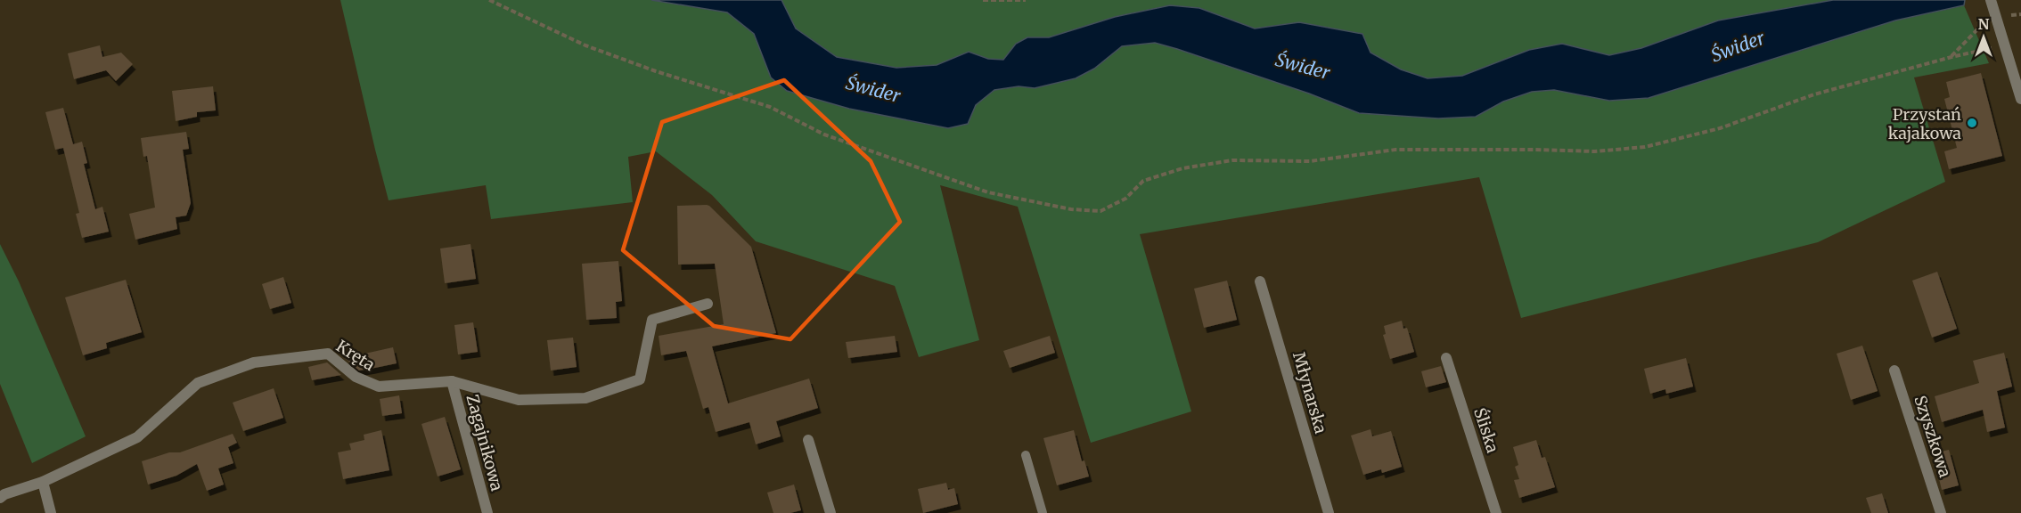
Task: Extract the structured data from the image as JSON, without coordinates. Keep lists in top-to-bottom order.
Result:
{
  "streets": {
    "street": [
      "Kręta",
      "Młynarska",
      "Śliska",
      "Szyszkowa",
      "Zagajnikowa"
    ]
  },
  "crossings": [
    ["Kręta", "Zagajnikowa"]
  ],
  "water": ["Świder"],
  "places": ["Przystań kajakowa"],
  "north": "top"
}
